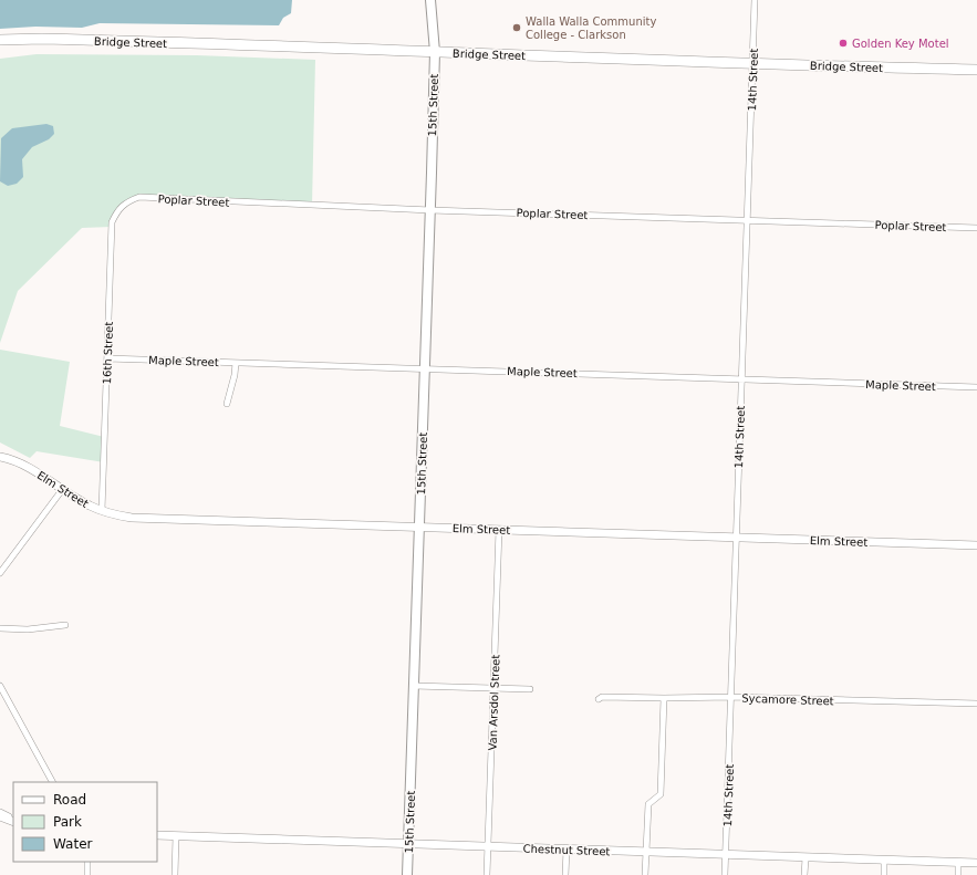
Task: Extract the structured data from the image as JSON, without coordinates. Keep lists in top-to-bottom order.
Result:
{
  "streets": {
    "highway": ["Bridge Street"],
    "main road": ["15th Street", "Elm Street", "Chestnut Street"],
    "street": [
      "14th Street",
      "Poplar Street",
      "16th Street",
      "Maple Street",
      "Sycamore Street",
      "Van Arsdol Street"
    ]
  },
  "crossings": [
    ["Bridge Street", "14th Street"],
    ["Bridge Street", "15th Street"],
    ["14th Street", "Poplar Street"],
    ["14th Street", "Maple Street"],
    ["14th Street", "Elm Street"],
    ["14th Street", "Sycamore Street"],
    ["14th Street", "Chestnut Street"],
    ["15th Street", "Poplar Street"],
    ["15th Street", "Maple Street"],
    ["15th Street", "Elm Street"],
    ["15th Street", "Chestnut Street"],
    ["Poplar Street", "16th Street"],
    ["16th Street", "Maple Street"],
    ["16th Street", "Elm Street"],
    ["Elm Street", "Van Arsdol Street"],
    ["Van Arsdol Street", "Chestnut Street"]
  ],
  "places": ["Walla Walla Community College - Clarkson", "Golden Key Motel"],
  "legend": ["Road", "Park", "Water"]
}
